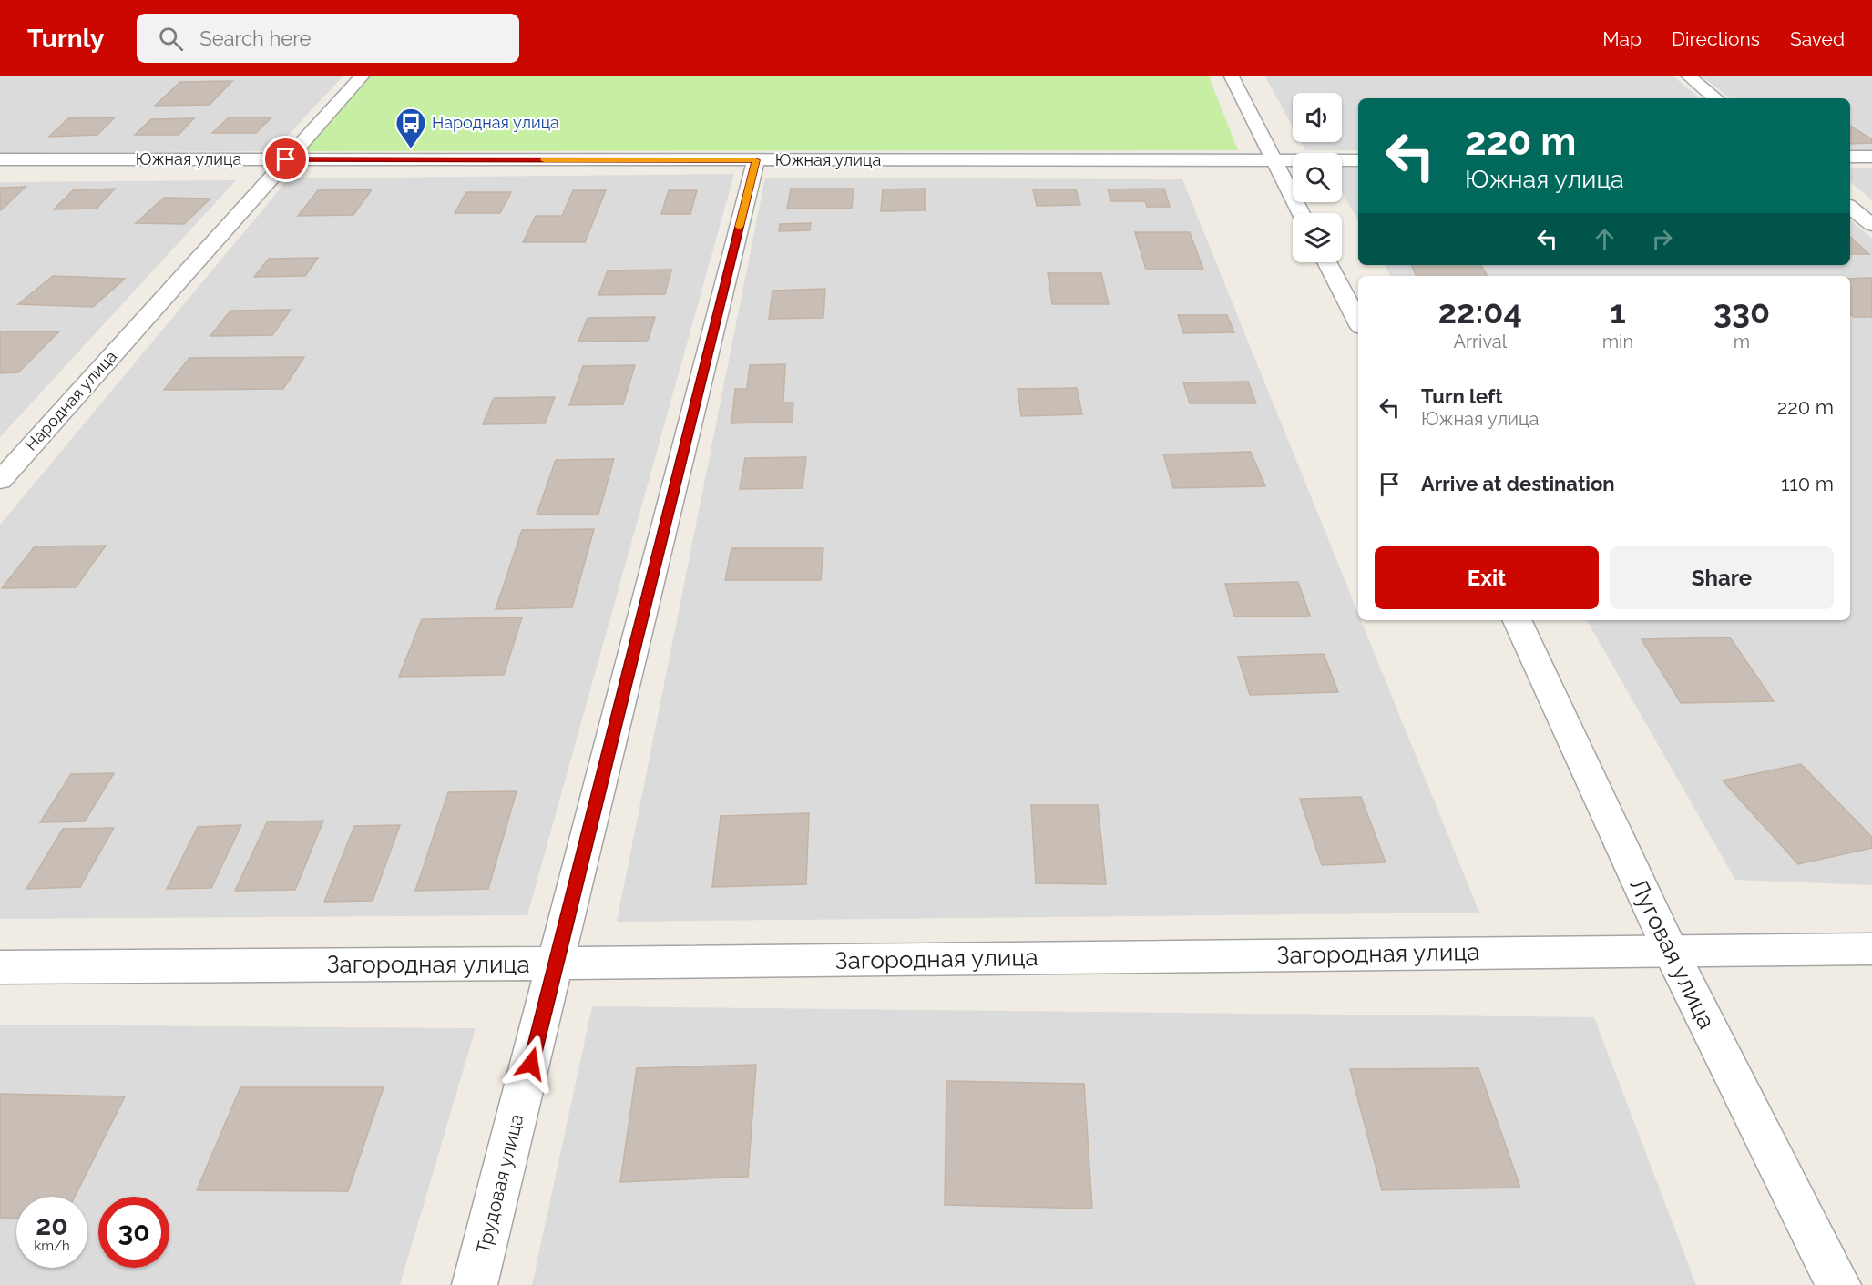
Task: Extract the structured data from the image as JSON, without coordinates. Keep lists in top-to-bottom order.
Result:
{
  "streets": {
    "street": [
      "Южная улица",
      "Народная улица",
      "Загородная улица",
      "Луговая улица",
      "Трудовая улица"
    ]
  },
  "crossings": [
    ["Южная улица", "Народная улица"],
    ["Южная улица", "Трудовая улица"],
    ["Загородная улица", "Луговая улица"],
    ["Загородная улица", "Трудовая улица"]
  ],
  "places": {
    "bus stop": ["Народная улица"]
  },
  "page": {
    "header": "Turnly",
    "search": "Search here",
    "nav": ["Map", "Directions", "Saved"],
    "turn": ["220 m", "Южная улица"],
    "eta": [
      "22:04",
      "Arrival",
      "1",
      "min",
      "330",
      "m"
    ],
    "list": [
      {
        "name": "Turn left",
        "note": "Южная улица",
        "value": "220 m"
      },
      {
        "name": "Arrive at destination",
        "value": "110 m"
      }
    ],
    "buttons": ["Exit", "Share"],
    "speed": "20 km/h",
    "limit": "30"
  }
}
